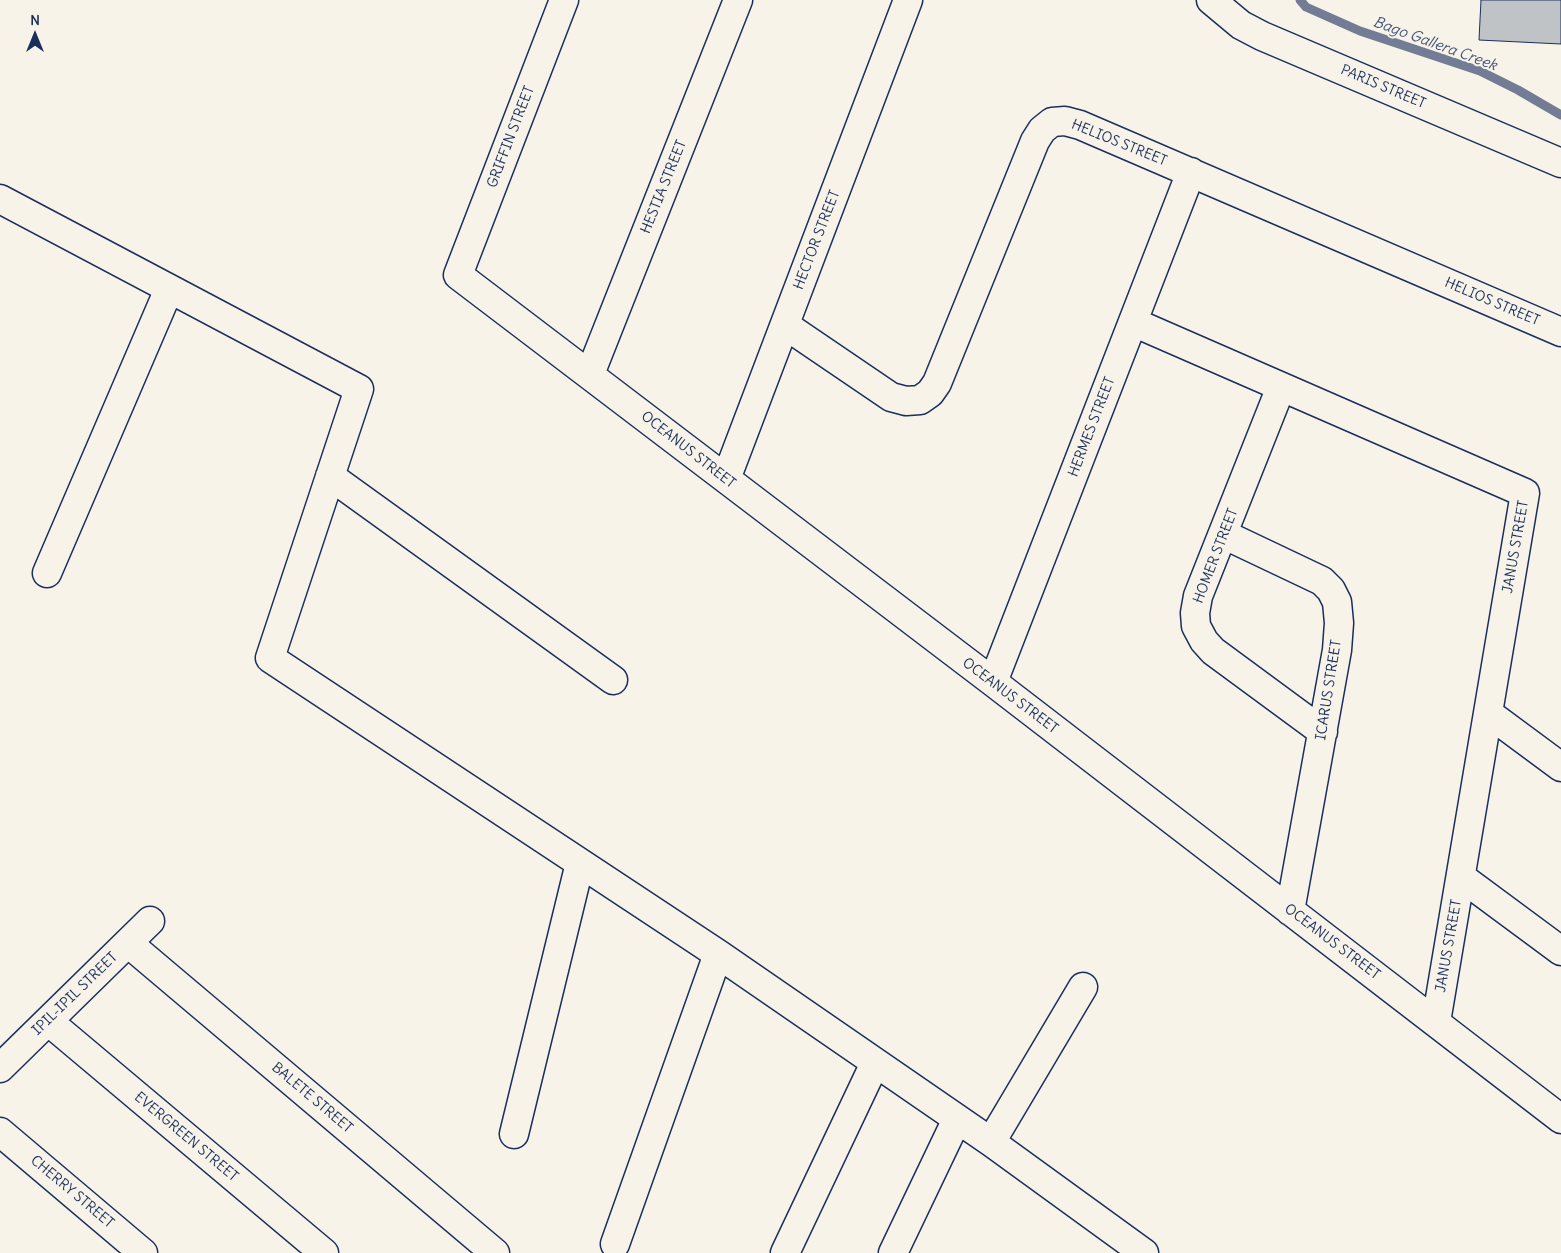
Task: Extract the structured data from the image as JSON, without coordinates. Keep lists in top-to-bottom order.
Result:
{
  "streets": {
    "street": [
      "PARIS STREET",
      "GRIFFIN STREET",
      "HELIOS STREET",
      "HESTIA STREET",
      "HECTOR STREET",
      "HERMES STREET",
      "OCEANUS STREET",
      "JANUS STREET",
      "HOMER STREET",
      "ICARUS STREET",
      "IPIL-IPIL STREET",
      "BALETE STREET",
      "EVERGREEN STREET",
      "CHERRY STREET"
    ]
  },
  "crossings": [
    ["GRIFFIN STREET", "OCEANUS STREET"],
    ["HELIOS STREET", "HECTOR STREET"],
    ["HELIOS STREET", "HERMES STREET"],
    ["HESTIA STREET", "OCEANUS STREET"],
    ["HECTOR STREET", "OCEANUS STREET"],
    ["HERMES STREET", "OCEANUS STREET"],
    ["HERMES STREET", "JANUS STREET"],
    ["OCEANUS STREET", "JANUS STREET"],
    ["OCEANUS STREET", "ICARUS STREET"],
    ["JANUS STREET", "HOMER STREET"],
    ["HOMER STREET", "ICARUS STREET"],
    ["IPIL-IPIL STREET", "BALETE STREET"],
    ["IPIL-IPIL STREET", "EVERGREEN STREET"]
  ],
  "water": ["Bago Gallera Creek"],
  "north": "top"
}
